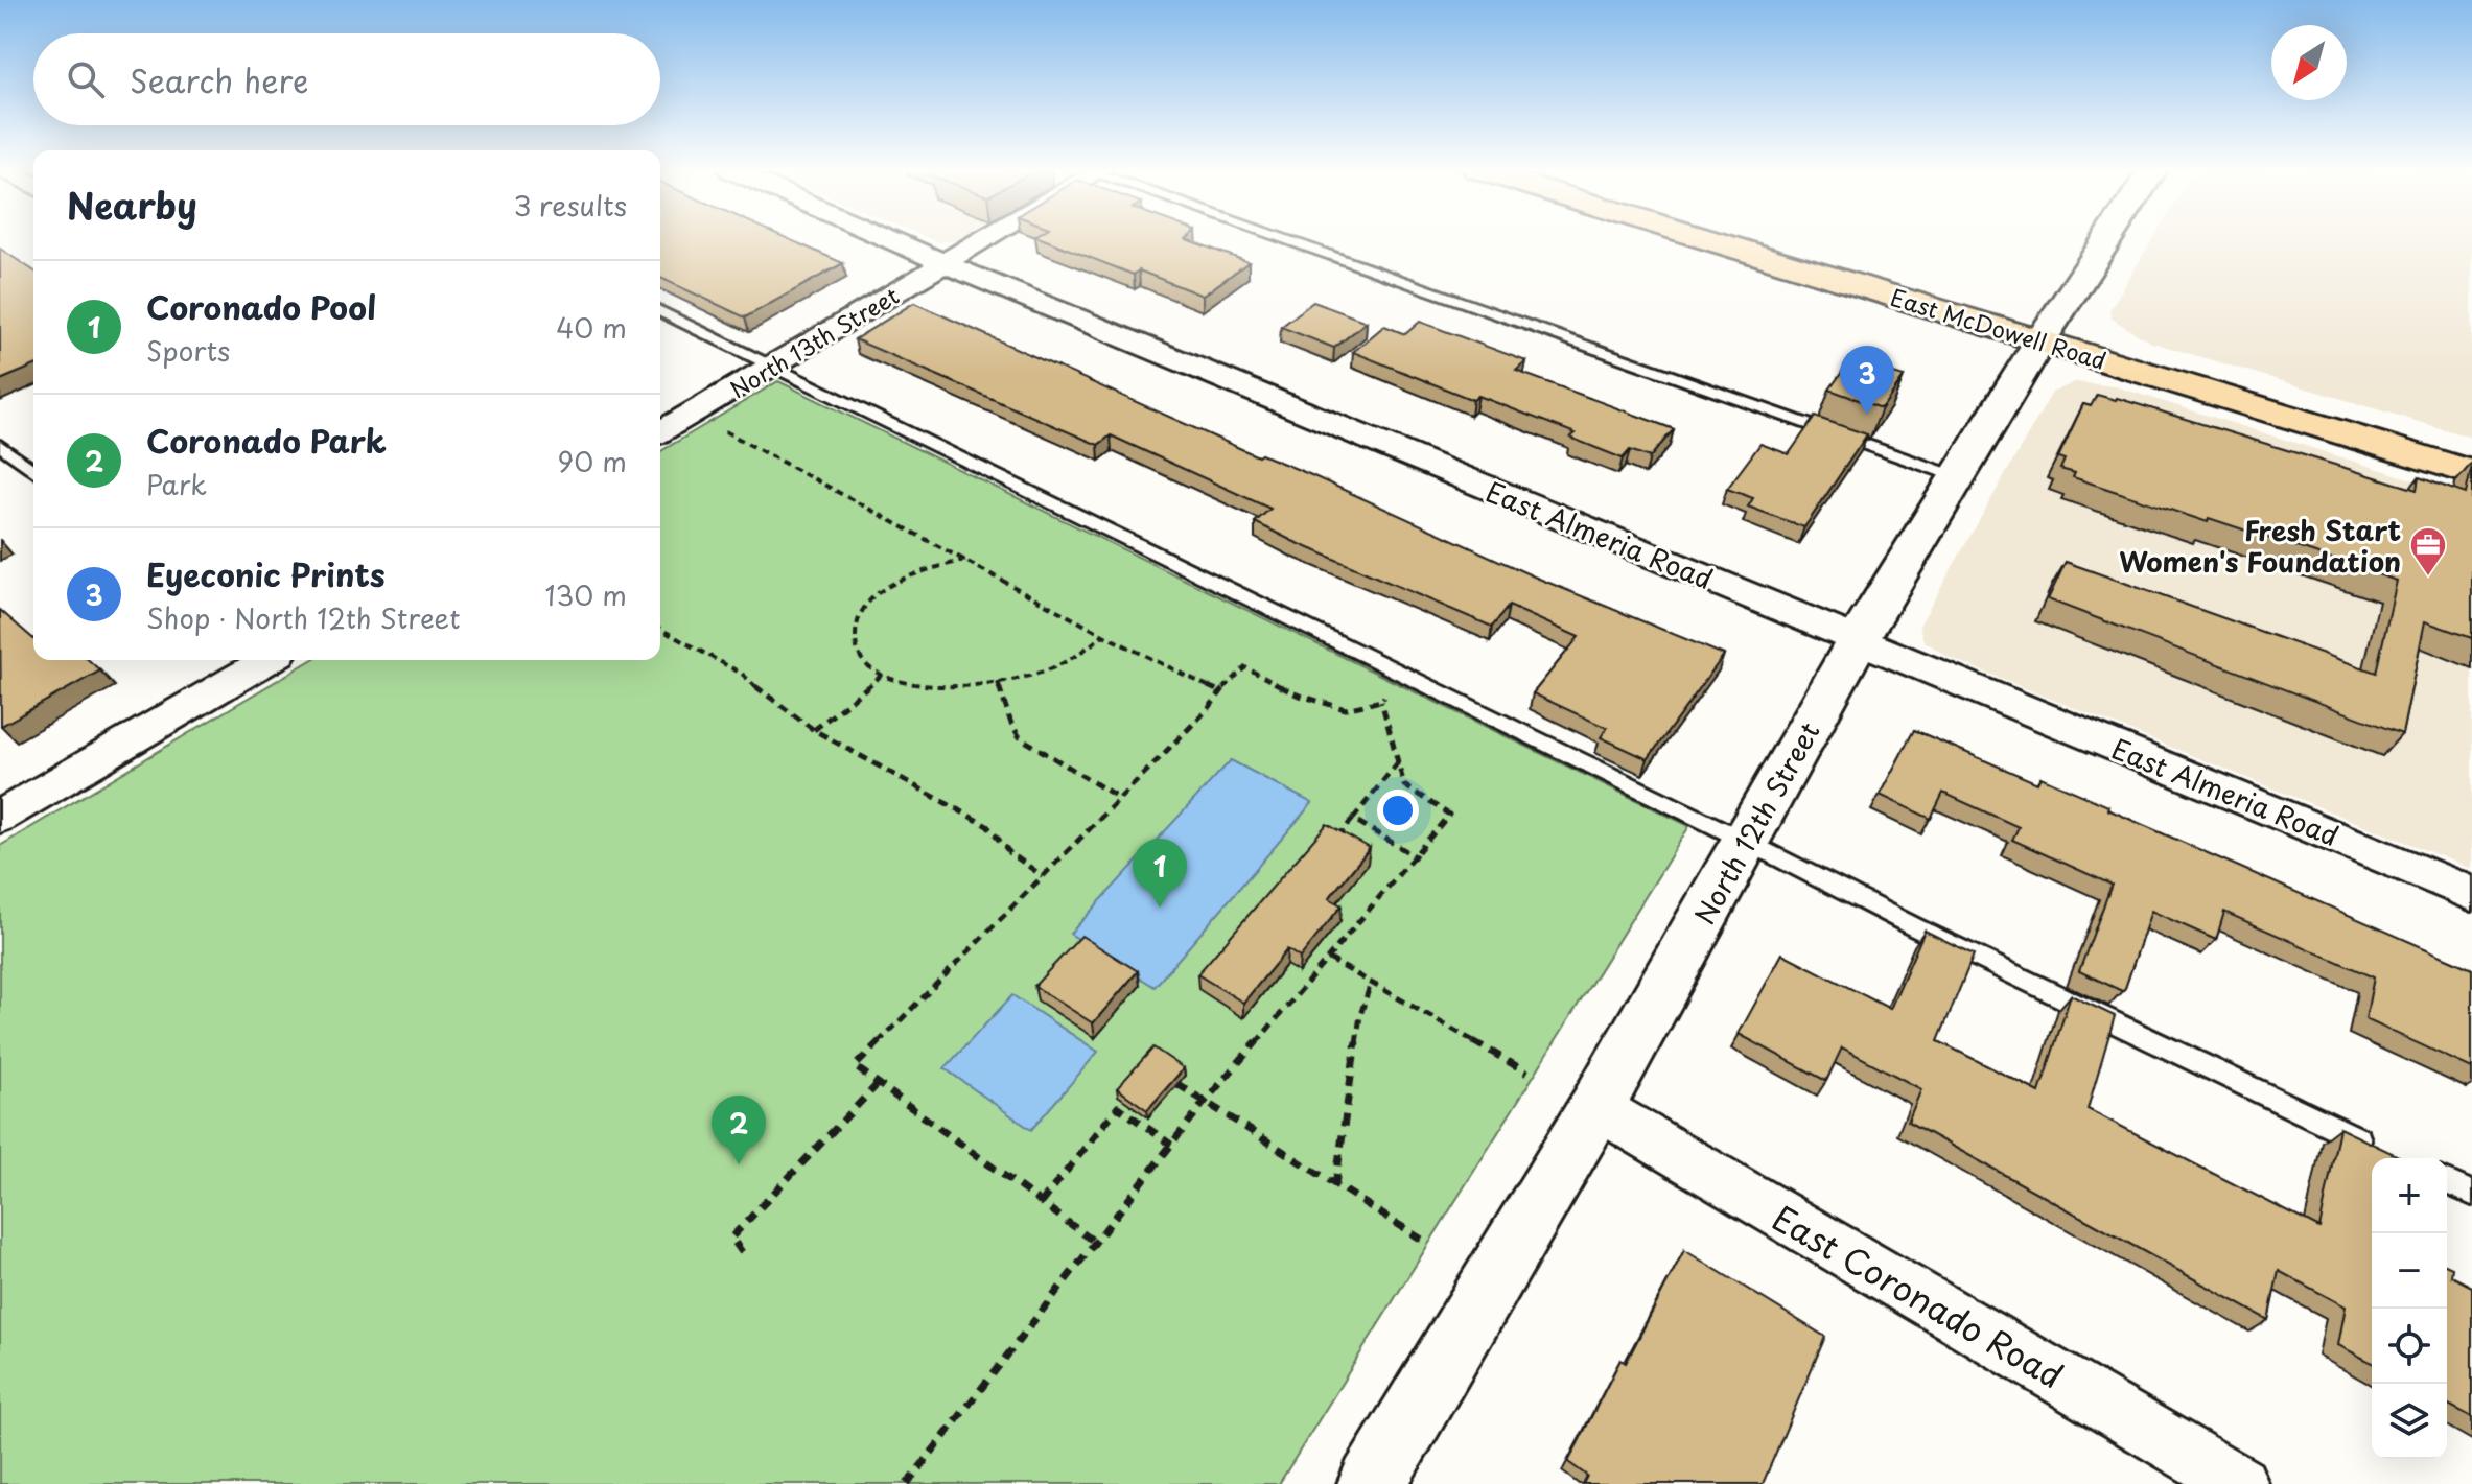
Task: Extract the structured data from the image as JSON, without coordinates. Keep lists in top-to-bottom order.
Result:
{
  "streets": {
    "main road": ["East McDowell Road"],
    "street": [
      "North 13th Street",
      "East Almeria Road",
      "North 12th Street",
      "East Coronado Road"
    ]
  },
  "crossings": [
    ["East McDowell Road", "North 12th Street"],
    ["North 13th Street", "East Almeria Road"],
    ["East Almeria Road", "North 12th Street"],
    ["North 12th Street", "East Coronado Road"]
  ],
  "places": {
    "office": ["Fresh Start Women's Foundation"]
  },
  "north": "bottom left",
  "page": {
    "search": "Search here",
    "heading": ["Nearby", "3 results"],
    "list": [
      {
        "mark": "1",
        "name": "Coronado Pool",
        "note": "Sports",
        "value": "40 m"
      },
      {
        "mark": "2",
        "name": "Coronado Park",
        "note": "Park",
        "value": "90 m"
      },
      {
        "mark": "3",
        "name": "Eyeconic Prints",
        "note": "Shop · North 12th Street",
        "value": "130 m"
      }
    ],
    "pins": ["3", "1", "2"],
    "map_buttons": ["+", "−"]
  }
}
